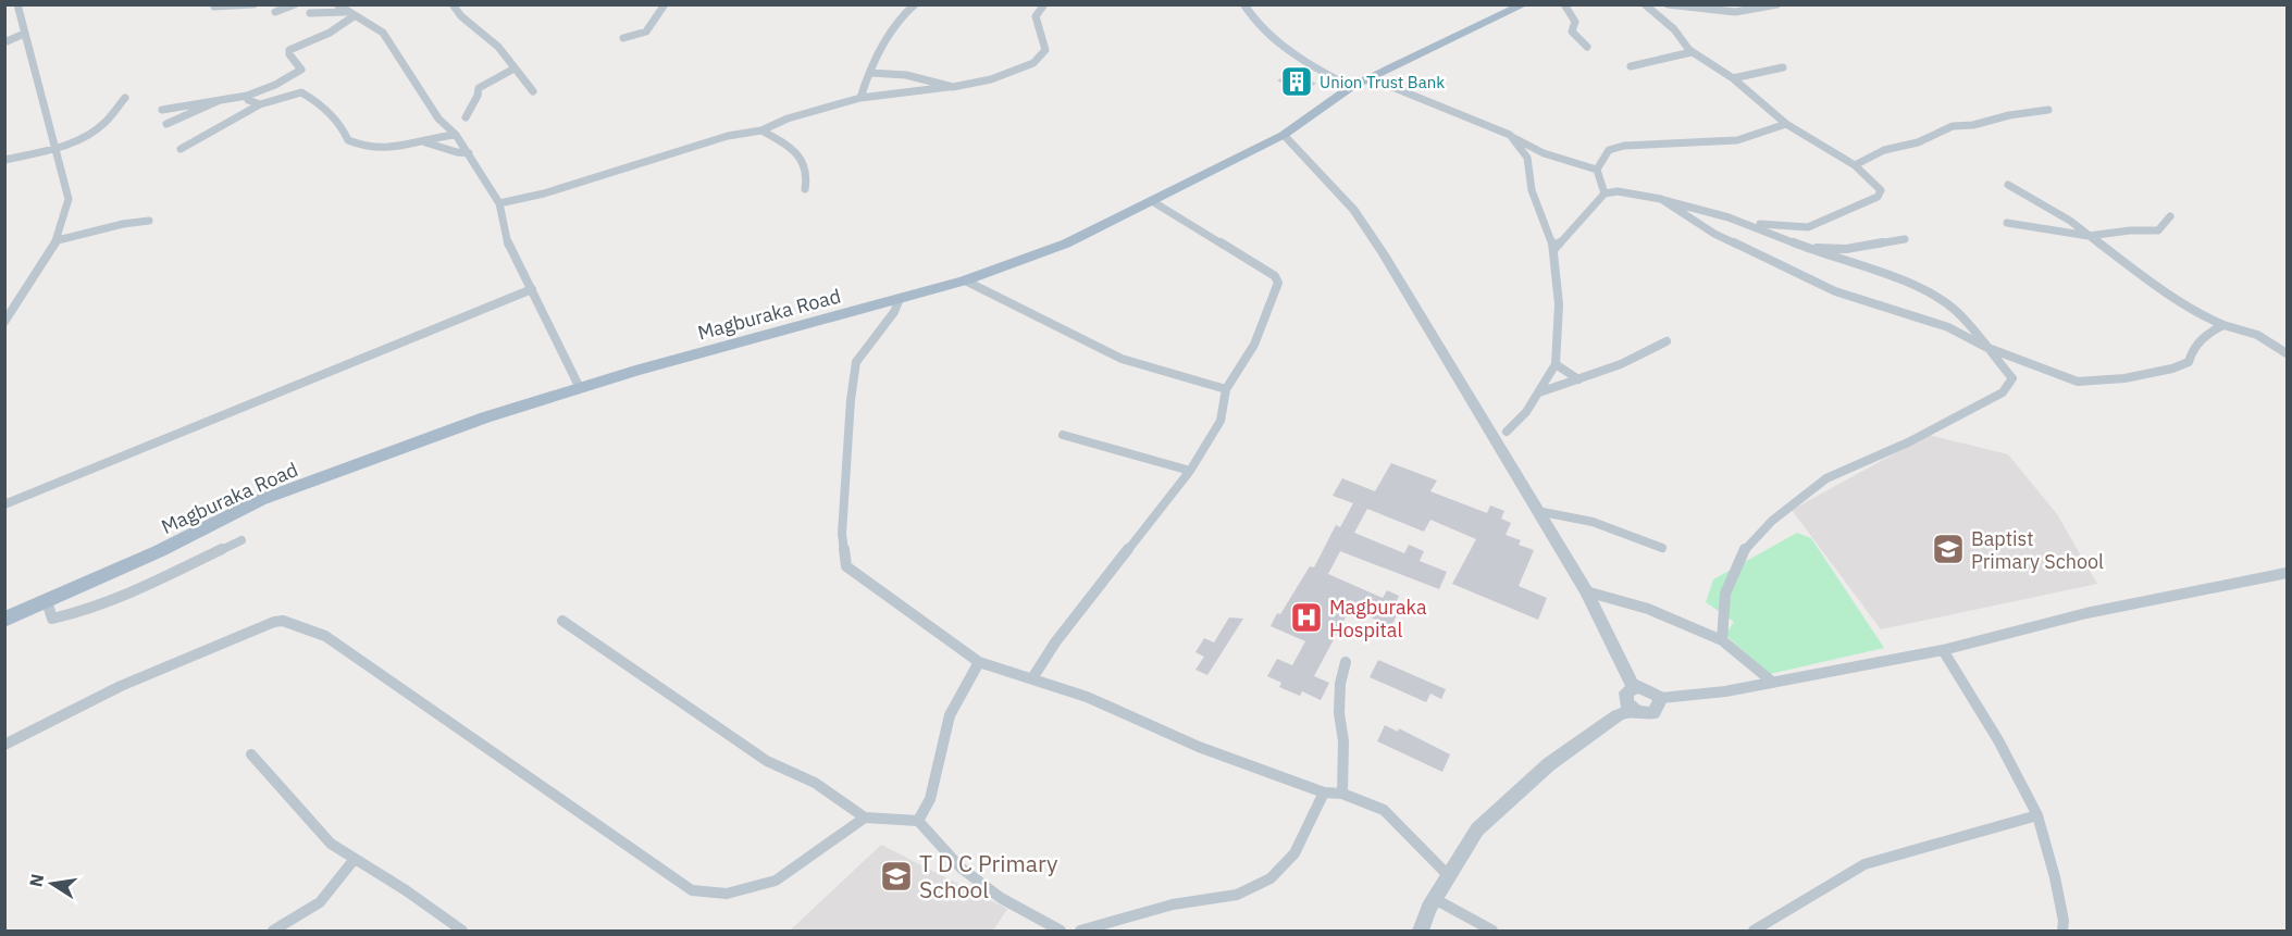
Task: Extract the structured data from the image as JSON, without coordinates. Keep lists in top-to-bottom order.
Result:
{
  "streets": {
    "main road": ["Magburaka Road"]
  },
  "places": {
    "building": ["Union Trust Bank"],
    "school or university": ["Baptist Primary School", "T D C Primary School"],
    "hospital": ["Magburaka Hospital"]
  },
  "north": "left"
}
